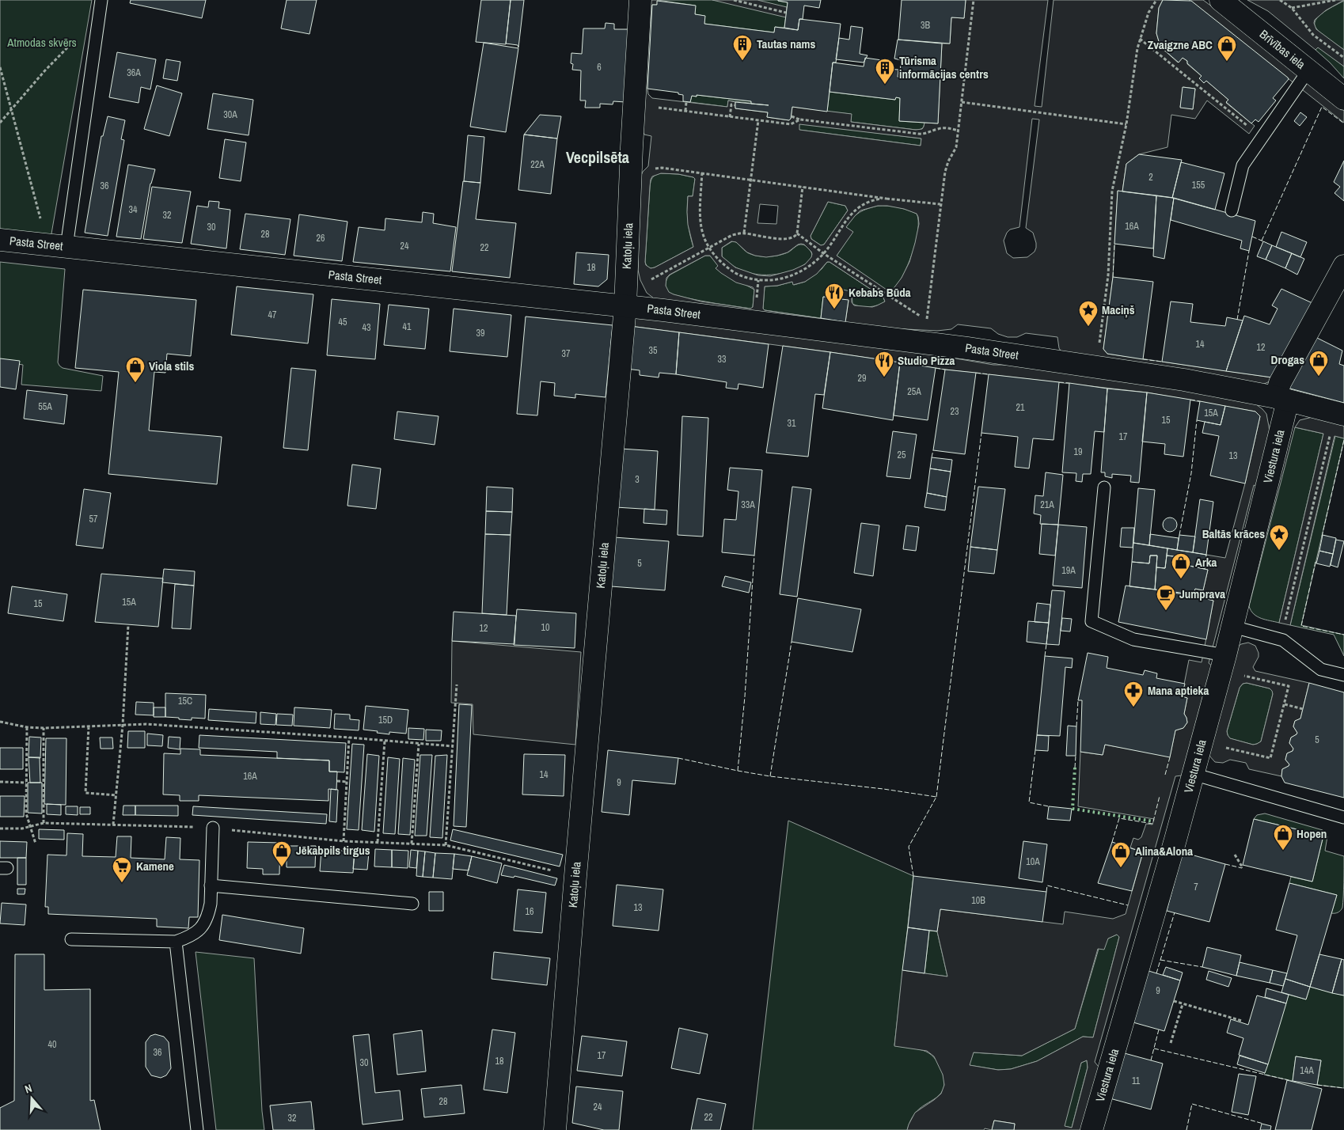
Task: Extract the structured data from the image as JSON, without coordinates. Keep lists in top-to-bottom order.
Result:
{
  "streets": {
    "street": [
      "Brīvības iela",
      "Pasta Street",
      "Katoļu iela",
      "Viestura iela"
    ]
  },
  "crossings": [
    ["Pasta Street", "Katoļu iela"],
    ["Pasta Street", "Viestura iela"]
  ],
  "districts": ["Vecpilsēta"],
  "parks": ["Atmodas skvērs"],
  "places": {
    "building": ["Tautas nams", "Tūrisma informācijas centrs"],
    "shop": [
      "Zvaigzne ABC",
      "Drogas",
      "Viola stils",
      "Arka",
      "Hopen",
      "Jēkabpils tirgus",
      "Alina&Alona"
    ],
    "restaurant": ["Kebabs Būda", "Studio Pizza"],
    "place": ["Maciņš", "Baltās krāces"],
    "cafe": ["Jumprava"],
    "pharmacy": ["Mana aptieka"],
    "supermarket": ["Kamene"]
  },
  "house_numbers": [
    "3B",
    "6",
    "36A",
    "30A",
    "22A",
    "2",
    "155",
    "36",
    "34",
    "32",
    "16A",
    "30",
    "28",
    "26",
    "24",
    "22",
    "18",
    "47",
    "45",
    "41",
    "43",
    "39",
    "14",
    "12",
    "35",
    "37",
    "33",
    "29",
    "25A",
    "55A",
    "21",
    "23",
    "15A",
    "15",
    "31",
    "17",
    "19",
    "25",
    "13",
    "3",
    "33A",
    "21A",
    "57",
    "5",
    "19A",
    "15A",
    "15",
    "10",
    "12",
    "15C",
    "15D",
    "5",
    "14",
    "16A",
    "9",
    "10A",
    "7",
    "10B",
    "13",
    "16",
    "9",
    "40",
    "36",
    "17",
    "18",
    "30",
    "14A",
    "11",
    "28",
    "24",
    "22",
    "32"
  ],
  "north": "top"
}
